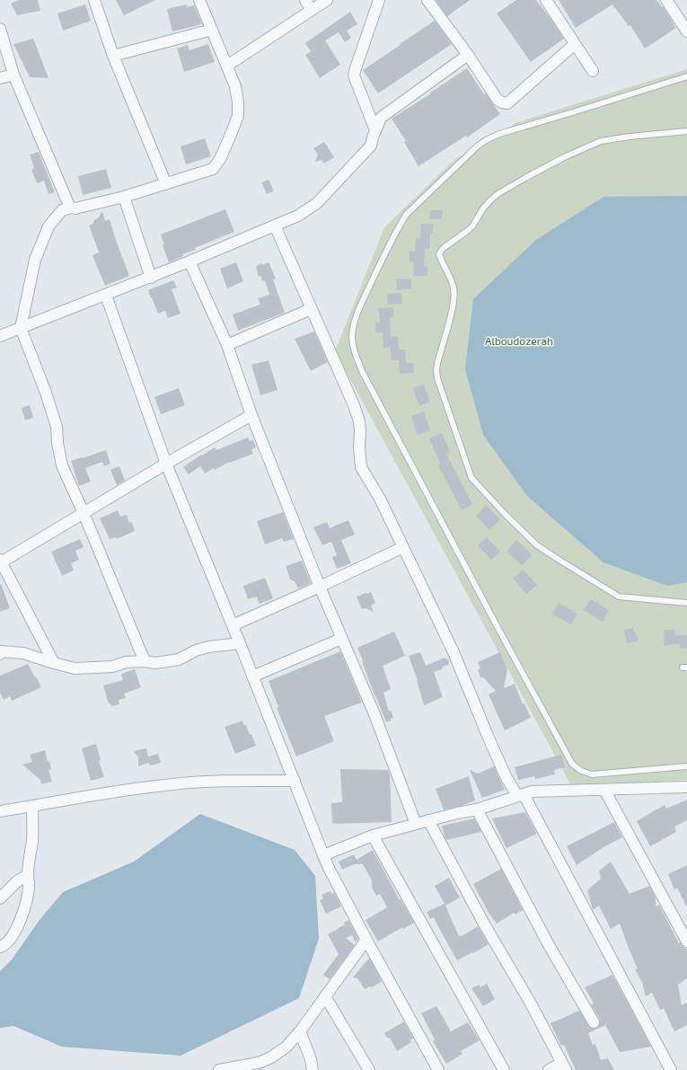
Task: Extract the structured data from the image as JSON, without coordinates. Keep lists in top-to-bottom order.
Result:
{
  "parks": ["Alboudozerah"]
}
